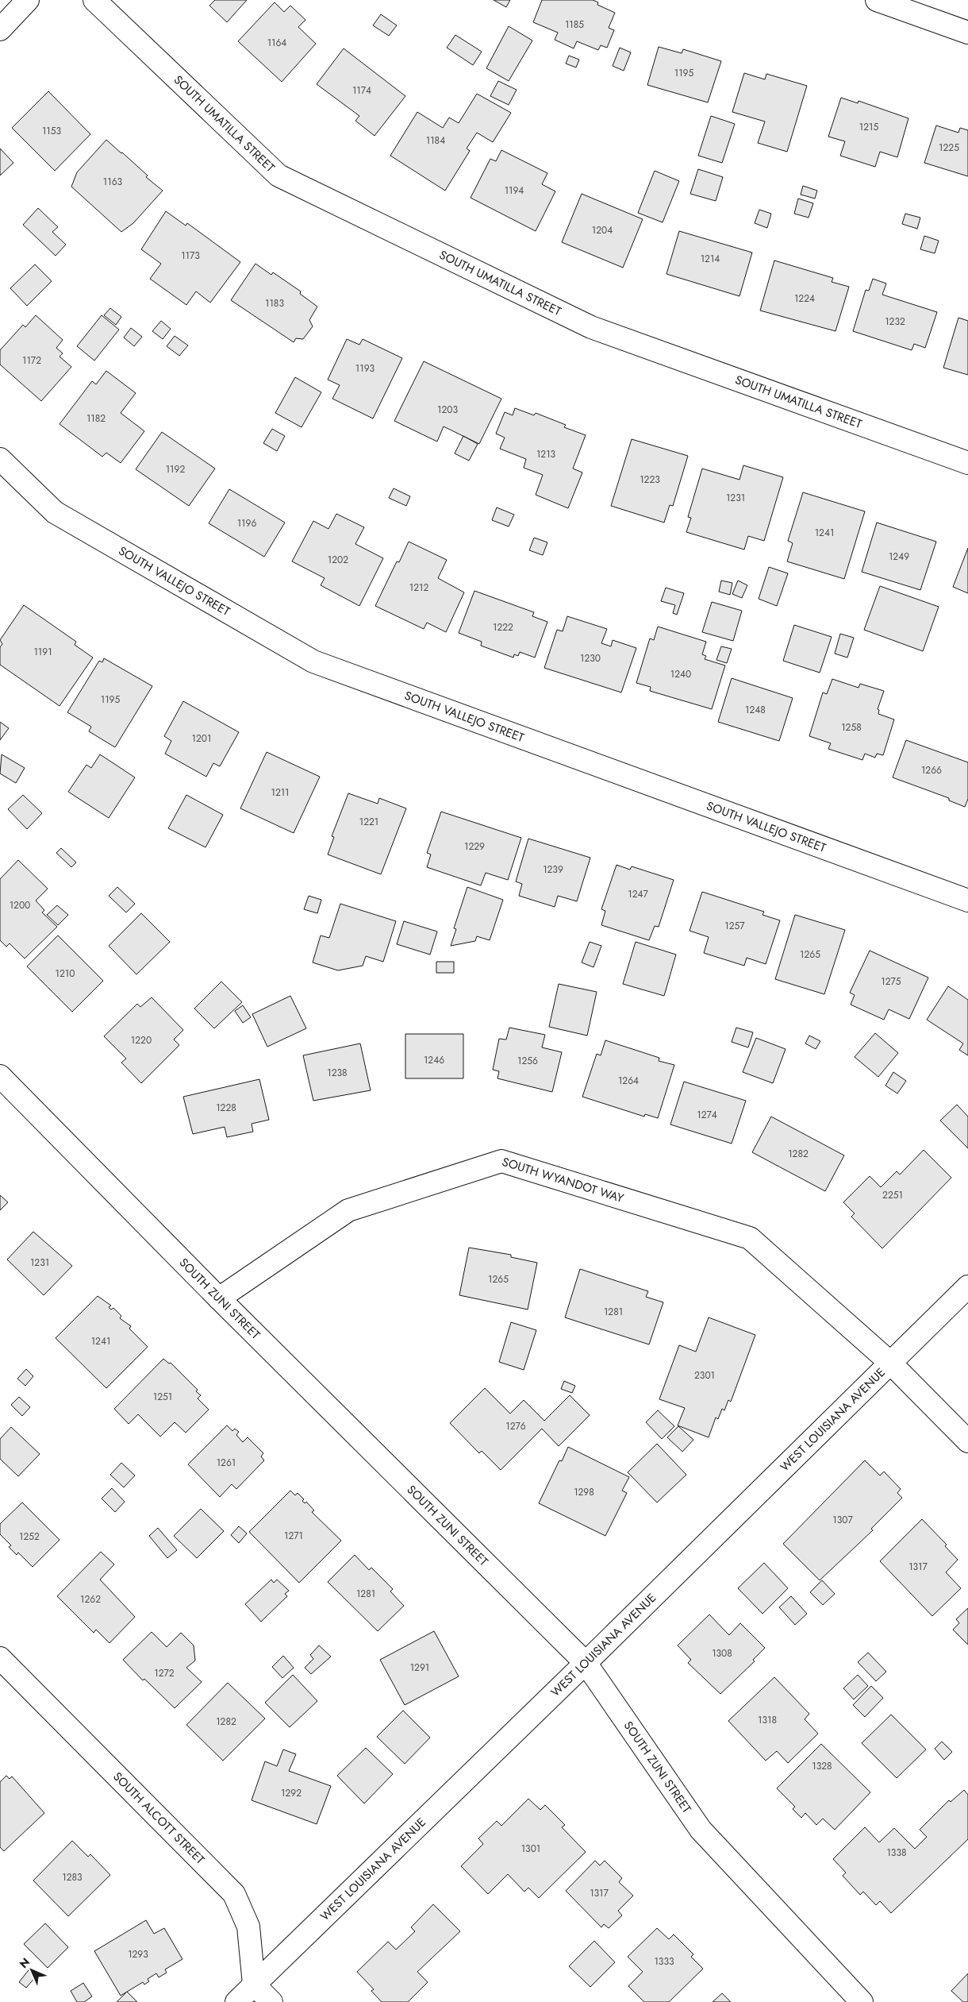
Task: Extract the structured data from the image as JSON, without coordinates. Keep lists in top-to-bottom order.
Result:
{
  "streets": {
    "street": [
      "SOUTH UMATILLA STREET",
      "SOUTH VALLEJO STREET",
      "SOUTH WYANDOT WAY",
      "SOUTH ZUNI STREET",
      "WEST LOUISIANA AVENUE",
      "SOUTH ALCOTT STREET"
    ]
  },
  "crossings": [
    ["SOUTH WYANDOT WAY", "SOUTH ZUNI STREET"],
    ["SOUTH WYANDOT WAY", "WEST LOUISIANA AVENUE"],
    ["SOUTH ZUNI STREET", "WEST LOUISIANA AVENUE"],
    ["WEST LOUISIANA AVENUE", "SOUTH ALCOTT STREET"]
  ],
  "house_numbers": [
    "1185",
    "1164",
    "1195",
    "1174",
    "1215",
    "1153",
    "1184",
    "1225",
    "1163",
    "1194",
    "1204",
    "1173",
    "1214",
    "1224",
    "1183",
    "1232",
    "1172",
    "1193",
    "1203",
    "1182",
    "1213",
    "1192",
    "1223",
    "1231",
    "1196",
    "1241",
    "1249",
    "1202",
    "1212",
    "1222",
    "1191",
    "1230",
    "1240",
    "1195",
    "1248",
    "1258",
    "1201",
    "1266",
    "1211",
    "1221",
    "1229",
    "1239",
    "1247",
    "1200",
    "1257",
    "1265",
    "1210",
    "1275",
    "1220",
    "1246",
    "1256",
    "1238",
    "1264",
    "1228",
    "1274",
    "1282",
    "2251",
    "1231",
    "1265",
    "1281",
    "1241",
    "2301",
    "1251",
    "1276",
    "1261",
    "1298",
    "1307",
    "1271",
    "1252",
    "1317",
    "1281",
    "1262",
    "1308",
    "1291",
    "1272",
    "1318",
    "1282",
    "1328",
    "1292",
    "1301",
    "1338",
    "1283",
    "1317",
    "1293",
    "1333"
  ],
  "north": "top left"
}
